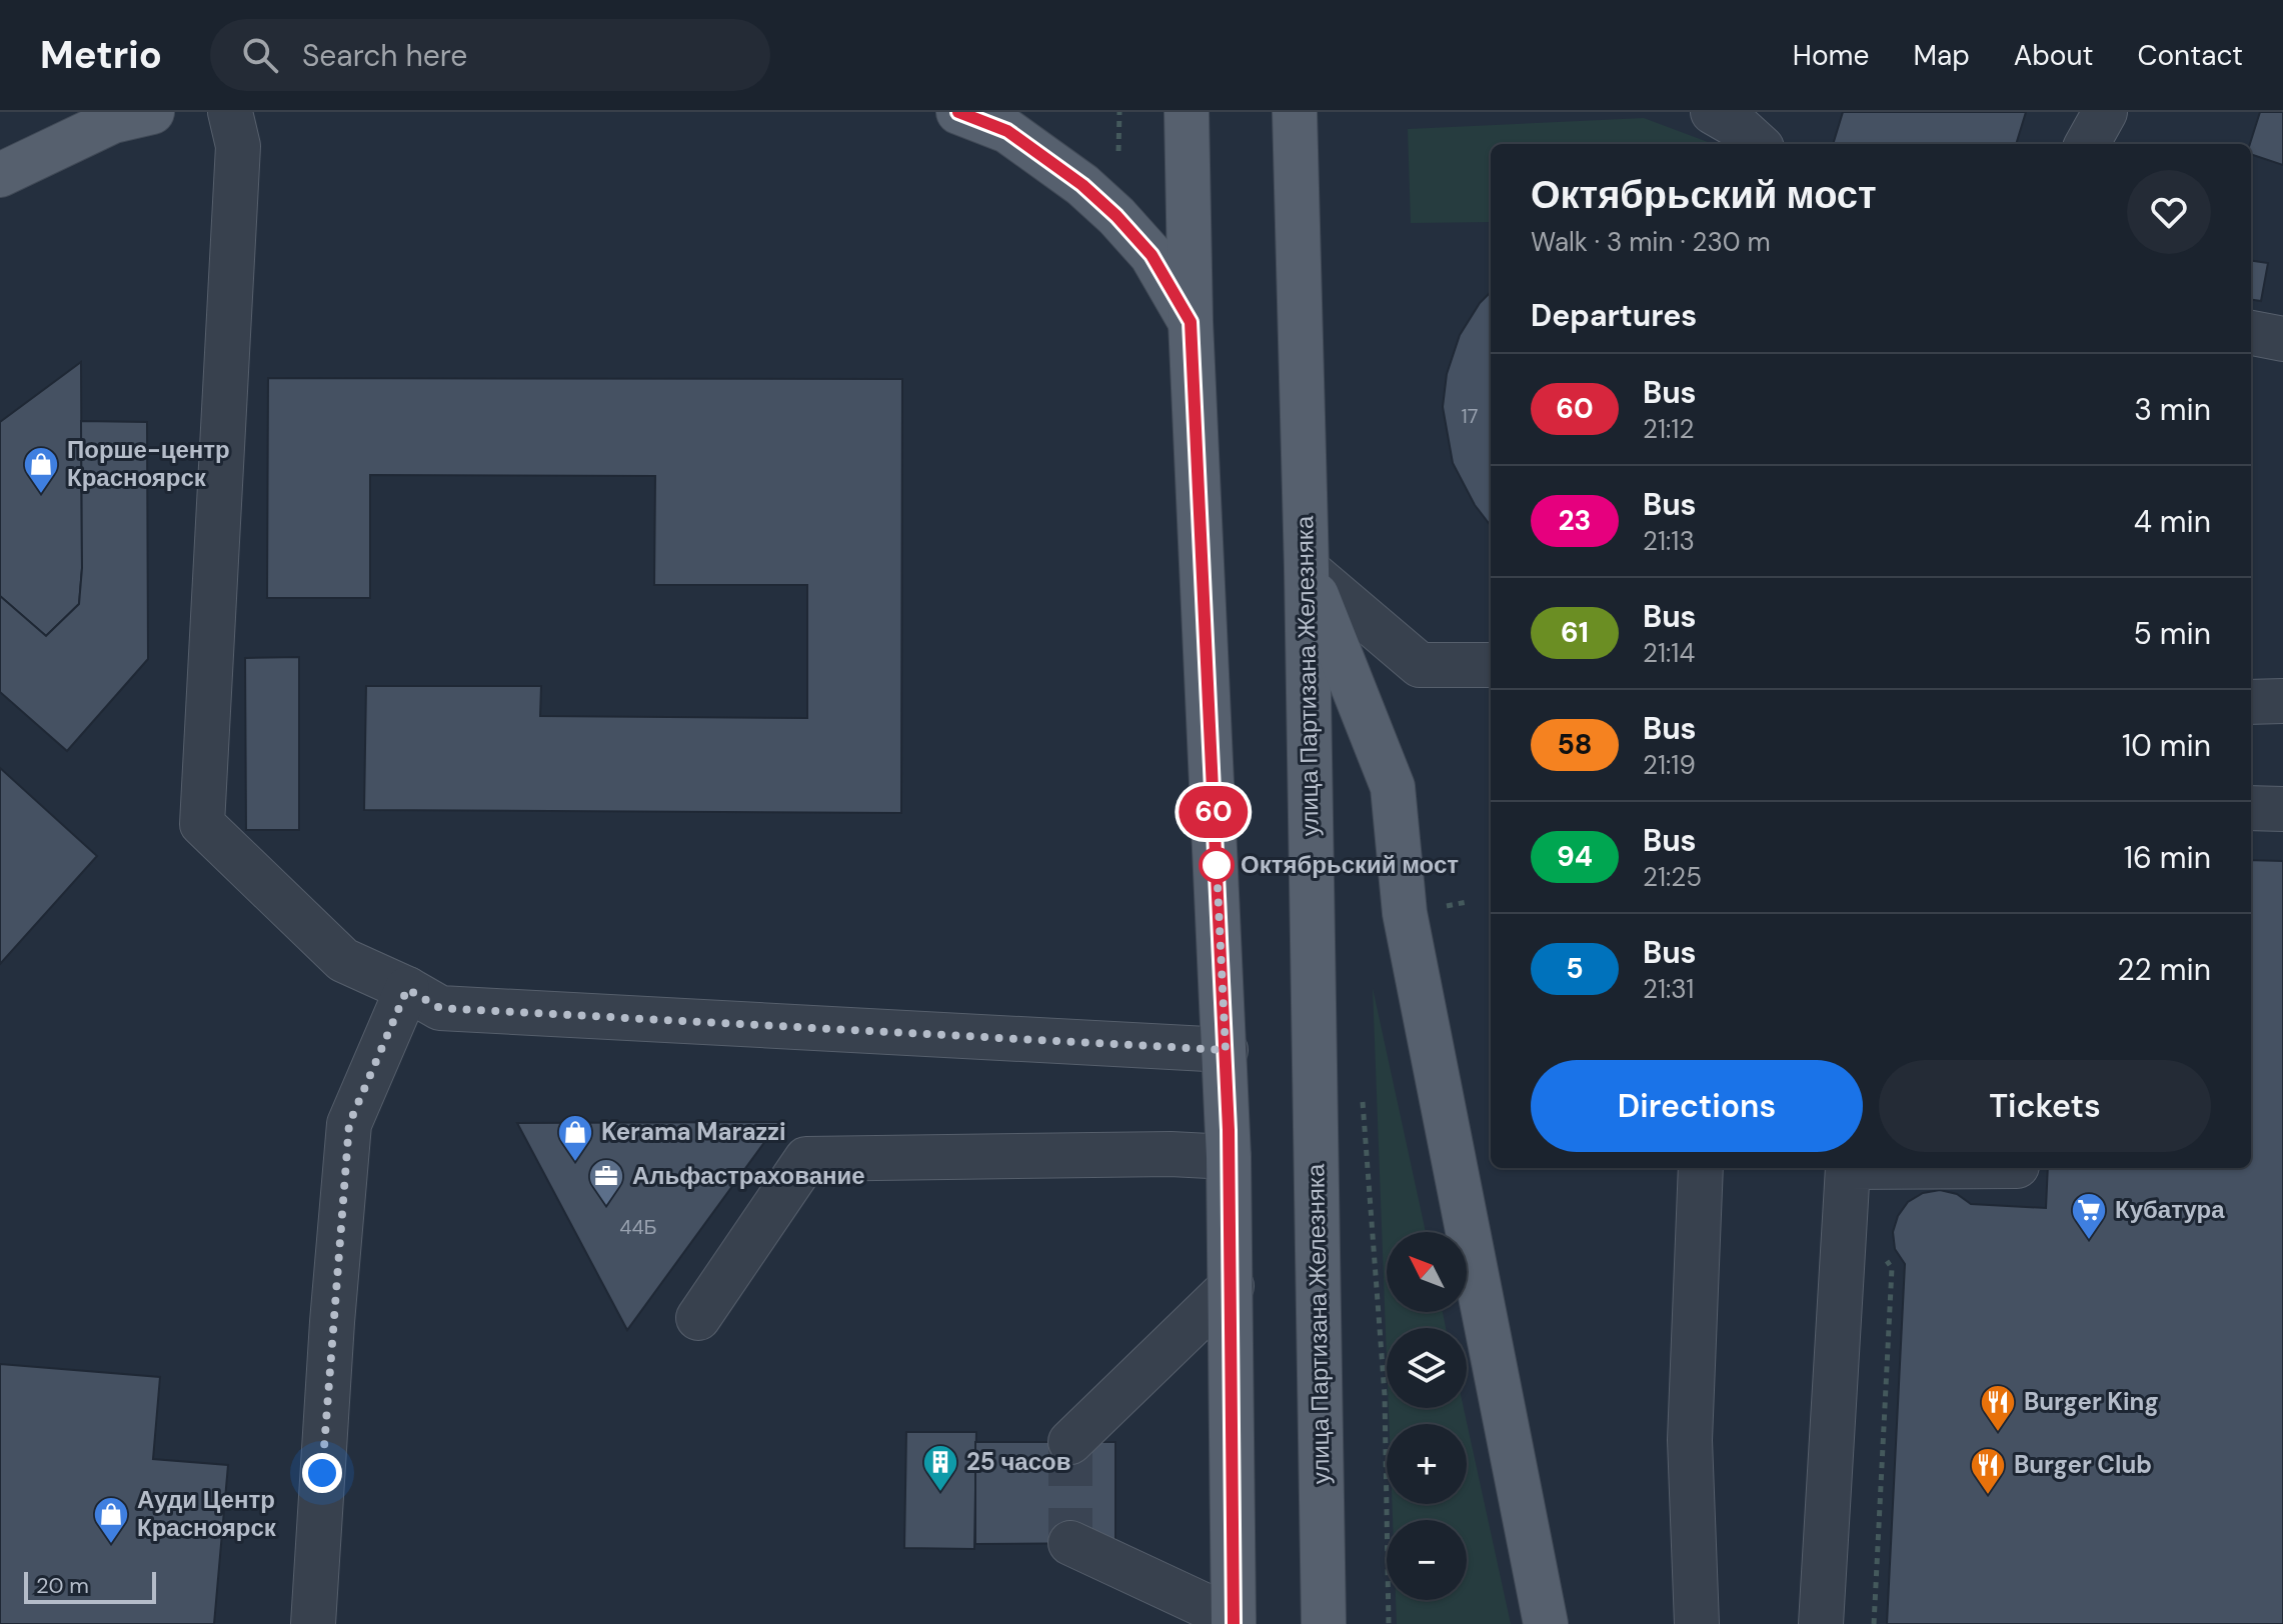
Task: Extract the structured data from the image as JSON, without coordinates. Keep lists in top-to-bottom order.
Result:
{
  "streets": {
    "main road": ["улица Партизана Железняка"]
  },
  "places": {
    "shop": ["Порше-центр Красноярск", "Kerama Marazzi", "Ауди Центр Красноярск"],
    "other": ["Октябрьский мост"],
    "office": ["Альфастрахование"],
    "supermarket": ["Кубатура"],
    "restaurant": ["Burger King", "Burger Club"],
    "building": ["25 часов"]
  },
  "lines": ["bus line 60"],
  "house_numbers": ["17", "44Б"],
  "scale_bar": "20 m",
  "north": "top left",
  "page": {
    "header": "Metrio",
    "search": "Search here",
    "nav": [
      "Home",
      "Map",
      "About",
      "Contact"
    ],
    "on_map": "60",
    "heading": [
      ["Октябрьский мост", "Walk · 3 min · 230 m"],
      "Departures"
    ],
    "list": [
      {
        "mark": "60",
        "name": "Bus",
        "note": "21:12",
        "value": "3 min"
      },
      {
        "mark": "23",
        "name": "Bus",
        "note": "21:13",
        "value": "4 min"
      },
      {
        "mark": "61",
        "name": "Bus",
        "note": "21:14",
        "value": "5 min"
      },
      {
        "mark": "58",
        "name": "Bus",
        "note": "21:19",
        "value": "10 min"
      },
      {
        "mark": "94",
        "name": "Bus",
        "note": "21:25",
        "value": "16 min"
      },
      {
        "mark": "5",
        "name": "Bus",
        "note": "21:31",
        "value": "22 min"
      }
    ],
    "buttons": ["Directions", "Tickets"],
    "map_buttons": ["+", "−"],
    "scale": "20 m"
  }
}
